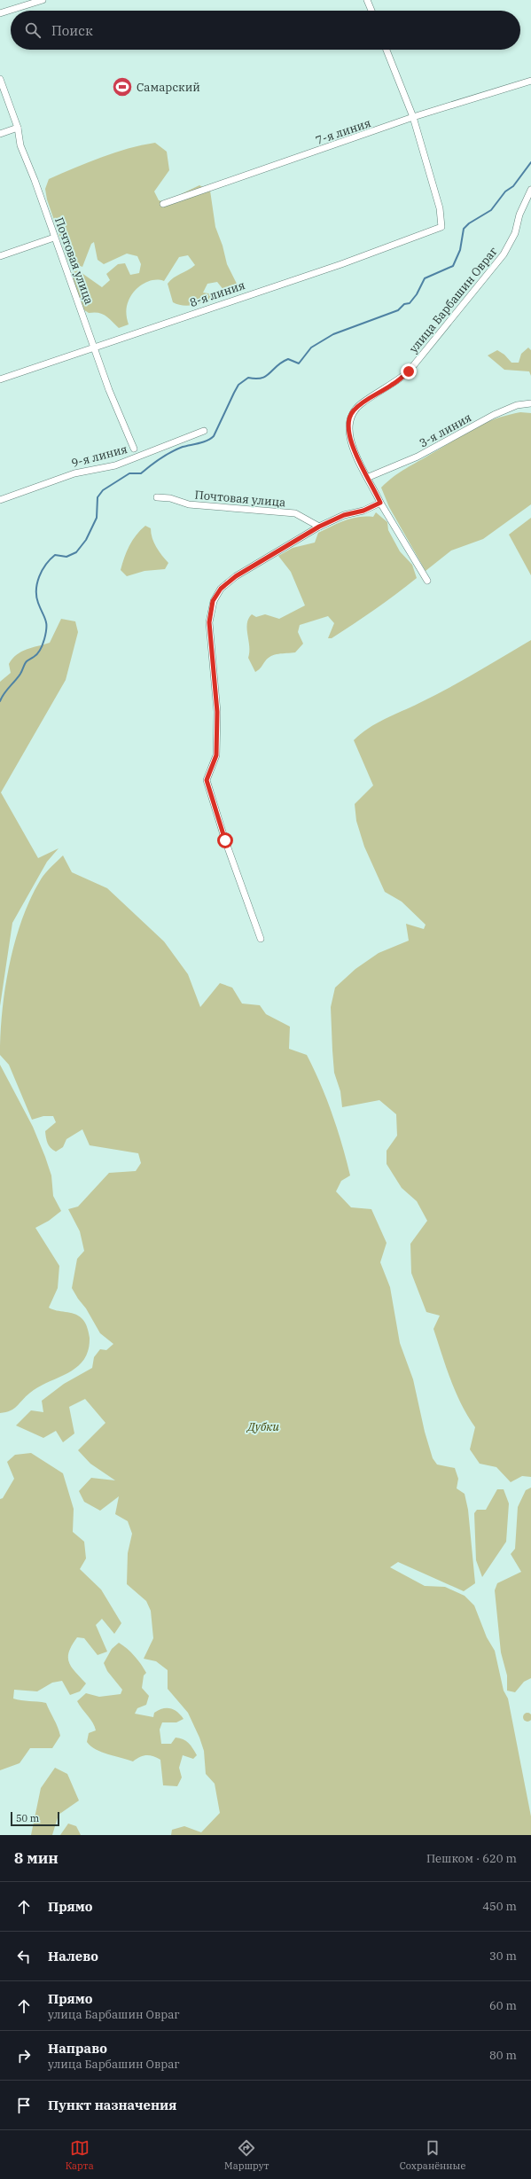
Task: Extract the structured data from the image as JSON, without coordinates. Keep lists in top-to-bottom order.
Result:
{
  "streets": {
    "street": [
      "7-я линия",
      "Почтовая улица",
      "8-я линия",
      "улица Барбашин Овраг",
      "3-я линия",
      "9-я линия"
    ]
  },
  "crossings": [
    ["7-я линия", "8-я линия"],
    ["Почтовая улица", "8-я линия"],
    ["улица Барбашин Овраг", "3-я линия"]
  ],
  "parks": ["Дубки"],
  "places": {
    "sports": ["Самарский"]
  },
  "scale_bar": "50 m",
  "page": {
    "search": "Поиск",
    "scale": "50 m",
    "heading": ["8 мин", "Пешком · 620 m"],
    "list": [
      ["Прямо", "450 m"],
      ["Налево", "30 m"],
      ["Прямо", "улица Барбашин Овраг", "60 m"],
      ["Направо", "улица Барбашин Овраг", "80 m"],
      "Пункт назначения"
    ],
    "nav": ["Карта", "Маршрут", "Сохранённые"]
  }
}
